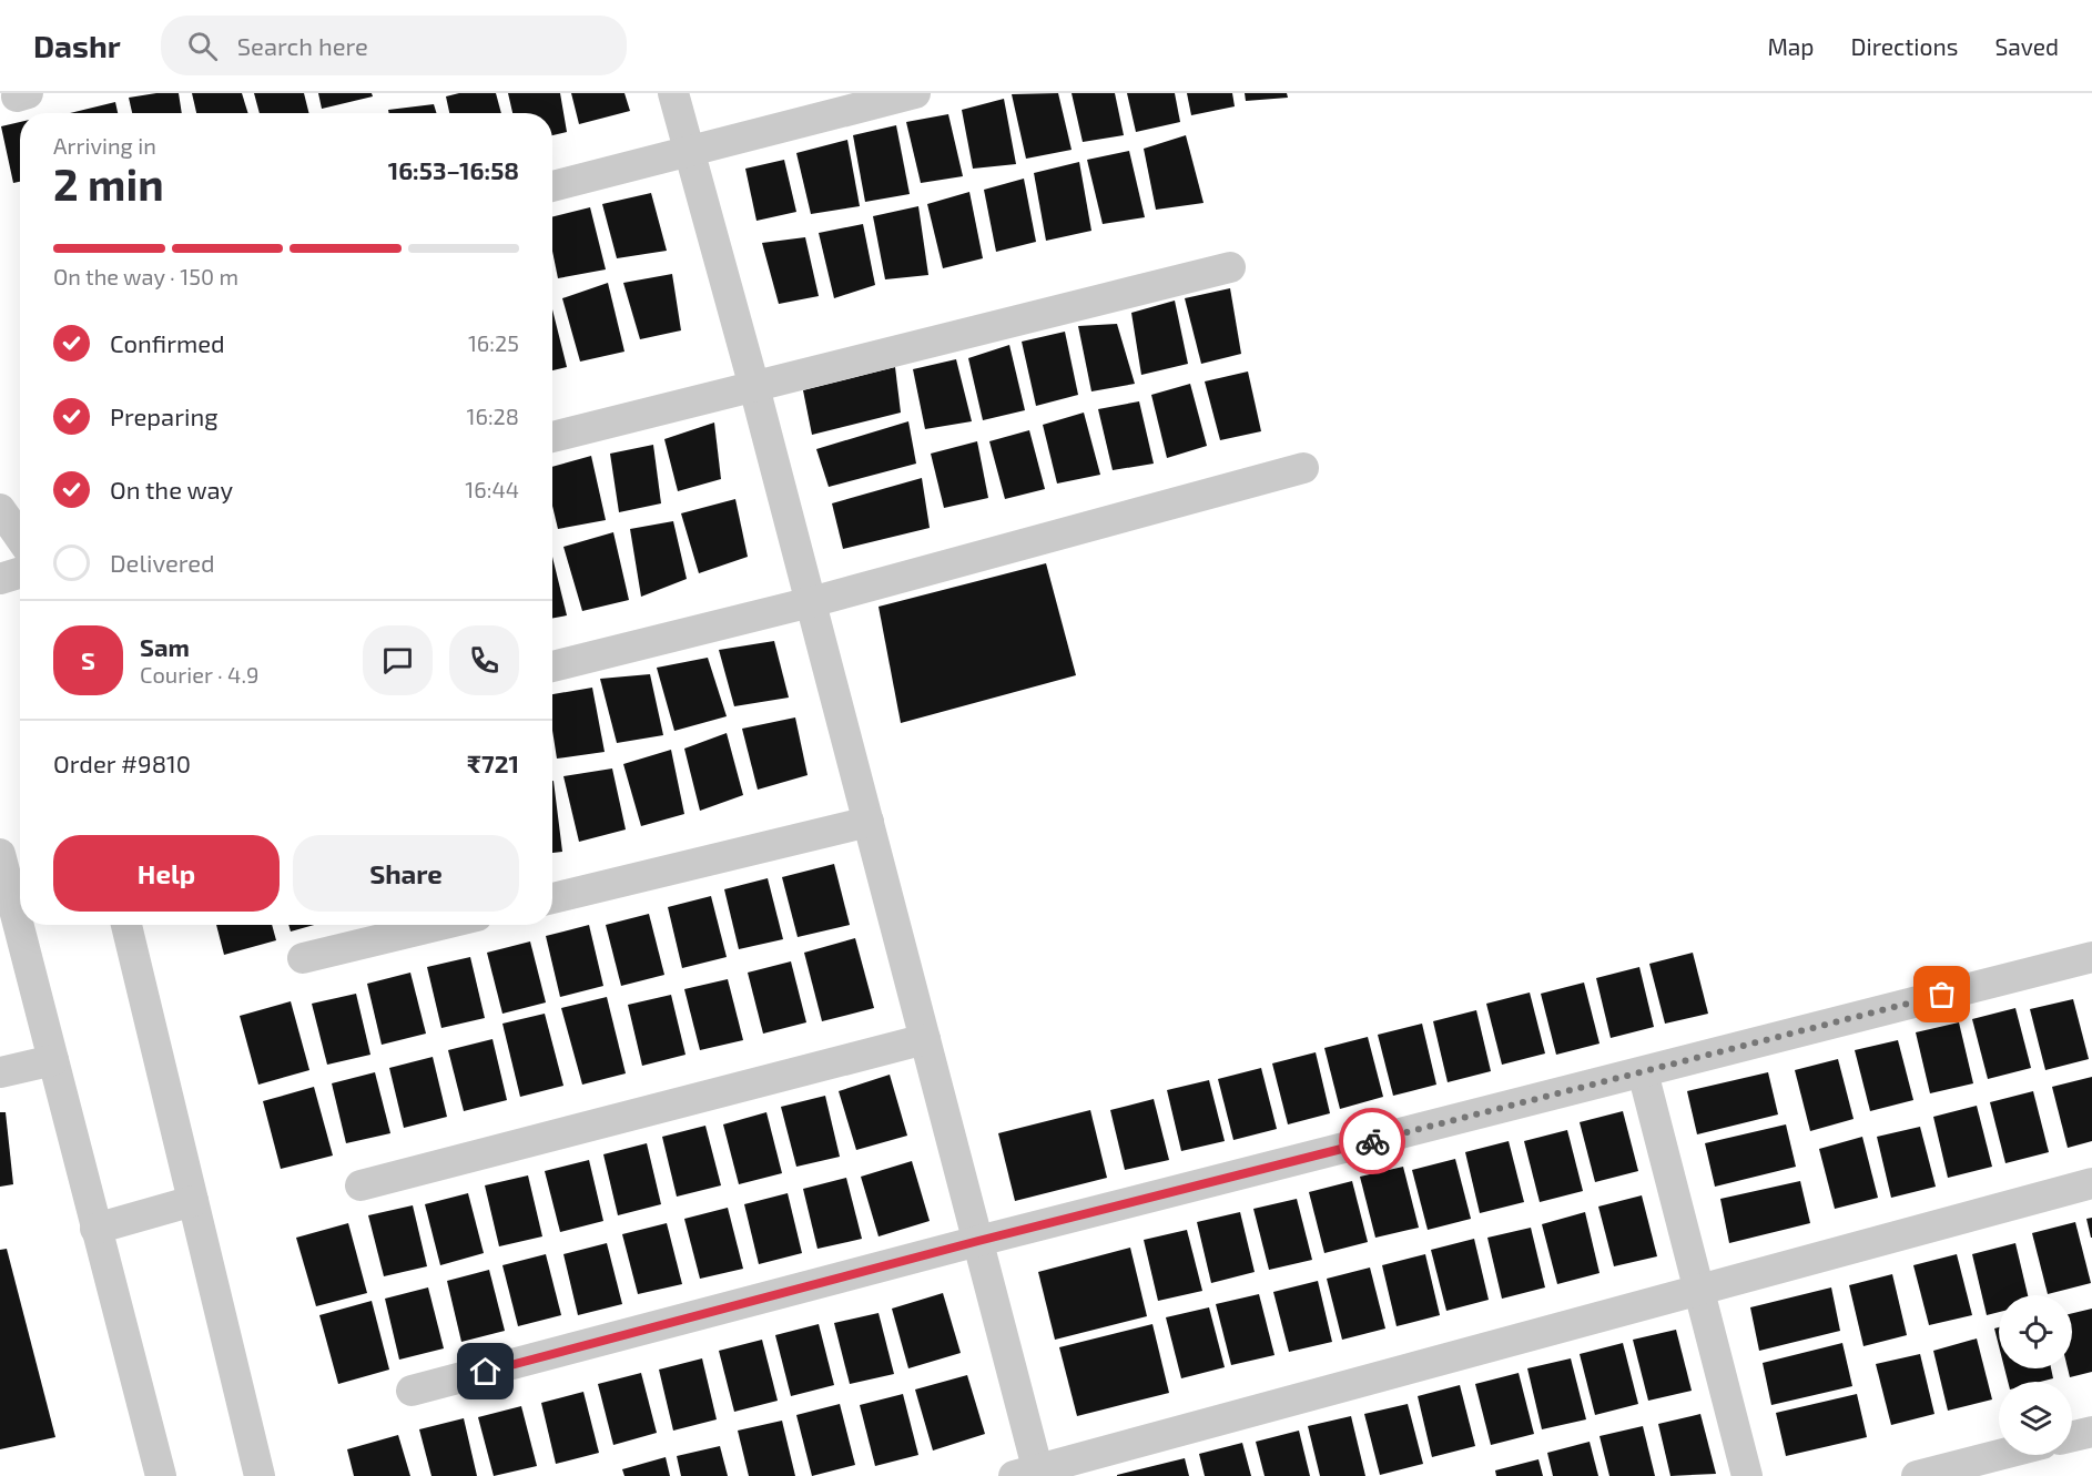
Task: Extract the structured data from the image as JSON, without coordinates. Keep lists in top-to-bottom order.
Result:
{
  "page": {
    "header": "Dashr",
    "search": "Search here",
    "nav": ["Map", "Directions", "Saved"],
    "heading": ["2 min", "Arriving in", "16:53–16:58"],
    "panel": [
      "Sam",
      "Courier · 4.9",
      "Order #9810",
      "₹721"
    ],
    "bar": "On the way · 150 m",
    "list": [
      ["Confirmed", "16:25"],
      ["Preparing", "16:28"],
      ["On the way", "16:44"],
      "Delivered"
    ],
    "round": "S",
    "buttons": ["Help", "Share"]
  }
}
